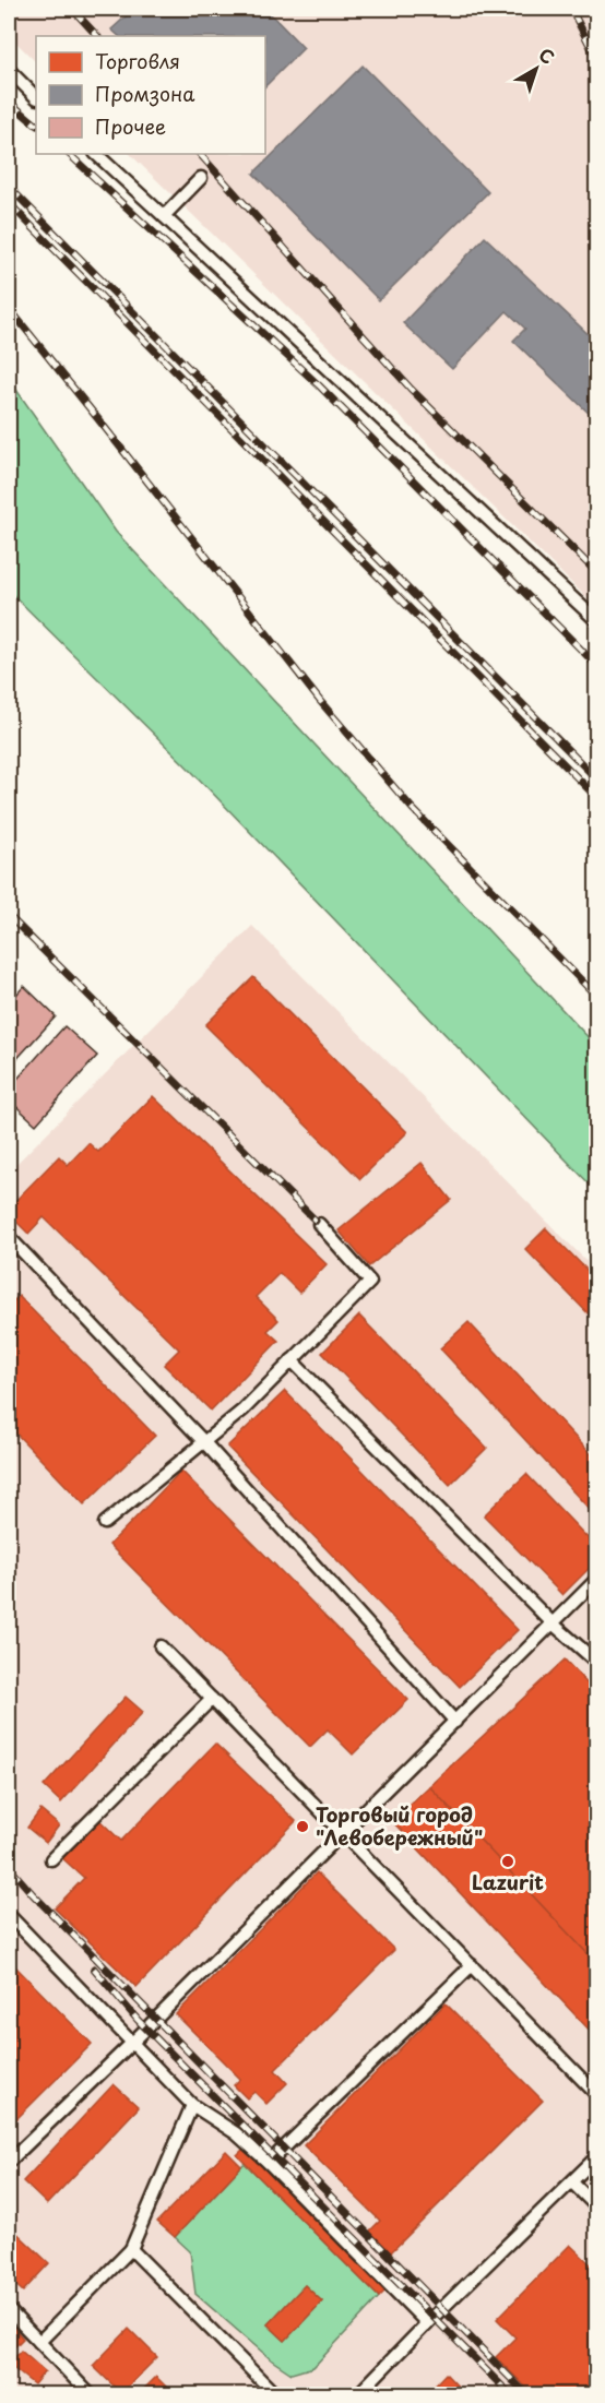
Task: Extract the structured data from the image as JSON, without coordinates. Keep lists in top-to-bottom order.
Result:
{
  "places": ["Торговый город \"Левобережный\"", "Lazurit"],
  "legend": ["Торговля", "Промзона", "Прочее"],
  "north": "top right"
}
